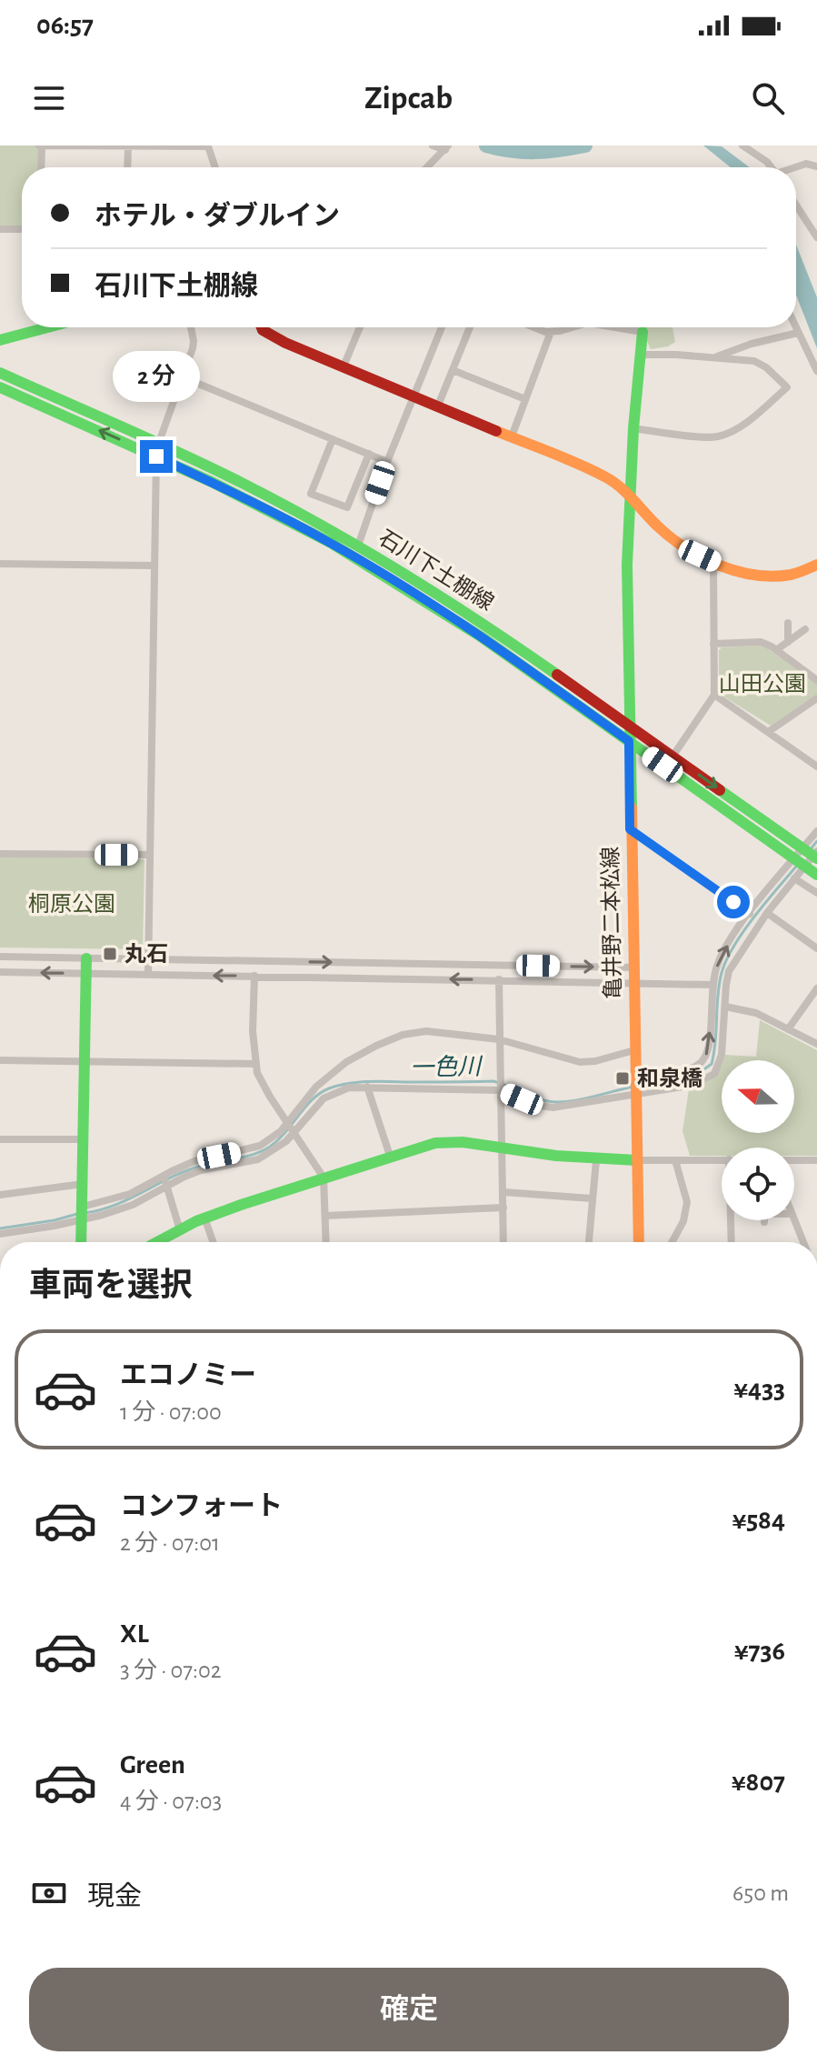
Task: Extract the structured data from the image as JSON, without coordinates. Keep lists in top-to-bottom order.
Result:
{
  "streets": {
    "street": ["石川下土棚線", "亀井野二本松線"]
  },
  "crossings": [
    ["石川下土棚線", "亀井野二本松線"]
  ],
  "water": ["一色川"],
  "parks": ["山田公園", "桐原公園"],
  "places": {
    "transit": ["丸石", "和泉橋"]
  },
  "north": "left",
  "page": {
    "status": "06:57",
    "header": "Zipcab",
    "banner": ["ホテル・ダブルイン", "石川下土棚線"],
    "bubble": "2 分",
    "heading": "車両を選択",
    "list": [
      {
        "name": "エコノミー",
        "note": "1 分 · 07:00",
        "value": "¥433"
      },
      {
        "name": "コンフォート",
        "note": "2 分 · 07:01",
        "value": "¥584"
      },
      {
        "name": "XL",
        "note": "3 分 · 07:02",
        "value": "¥736"
      },
      {
        "name": "Green",
        "note": "4 分 · 07:03",
        "value": "¥807"
      }
    ],
    "pay": ["現金", "650 m"],
    "buttons": "確定"
  }
}
